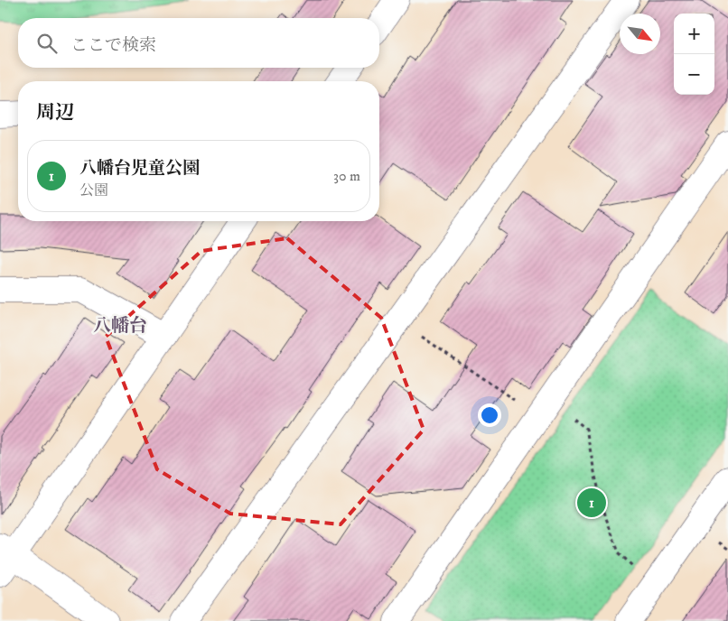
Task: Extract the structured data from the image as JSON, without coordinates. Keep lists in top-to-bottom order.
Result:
{
  "districts": ["八幡台"],
  "north": "bottom right",
  "page": {
    "map_buttons": ["+", "−"],
    "search": "ここで検索",
    "heading": "周辺",
    "list": [
      {
        "mark": "1",
        "name": "八幡台児童公園",
        "note": "公園",
        "value": "30 m"
      }
    ],
    "pins": "1"
  }
}
